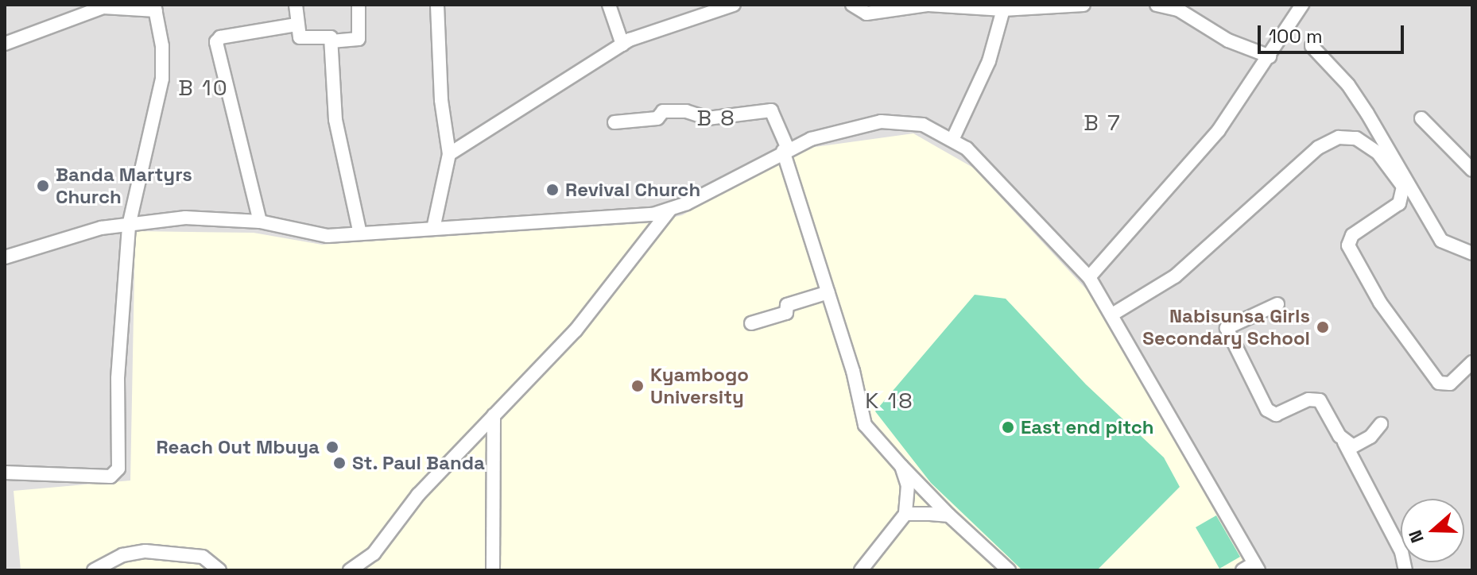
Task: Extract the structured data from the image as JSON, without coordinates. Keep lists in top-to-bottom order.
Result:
{
  "districts": [
    "B 10",
    "B 8",
    "B 7",
    "K 18"
  ],
  "places": [
    "Banda Martyrs Church",
    "Revival Church",
    "Nabisunsa Girls Secondary School",
    "Kyambogo University",
    "East end pitch",
    "Reach Out Mbuya",
    "St. Paul Banda"
  ],
  "scale_bar": "100 m",
  "north": "left"
}
